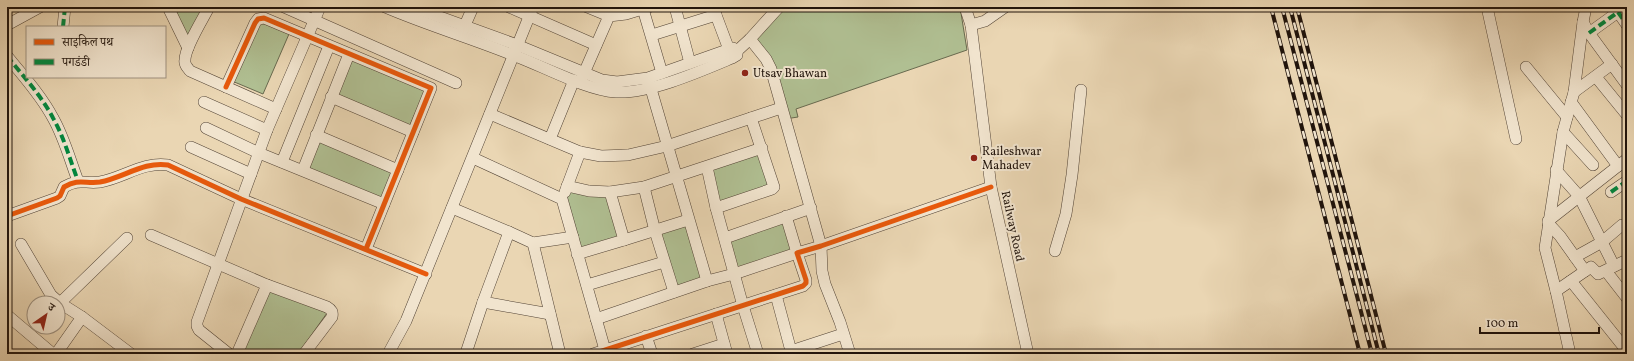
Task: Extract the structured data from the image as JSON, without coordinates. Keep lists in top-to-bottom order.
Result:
{
  "streets": {
    "street": ["Railway Road"]
  },
  "places": ["Utsav Bhawan", "Raileshwar Mahadev"],
  "legend": ["साइकिल पथ", "पगडंडी"],
  "scale_bar": "100 m",
  "north": "top right"
}
